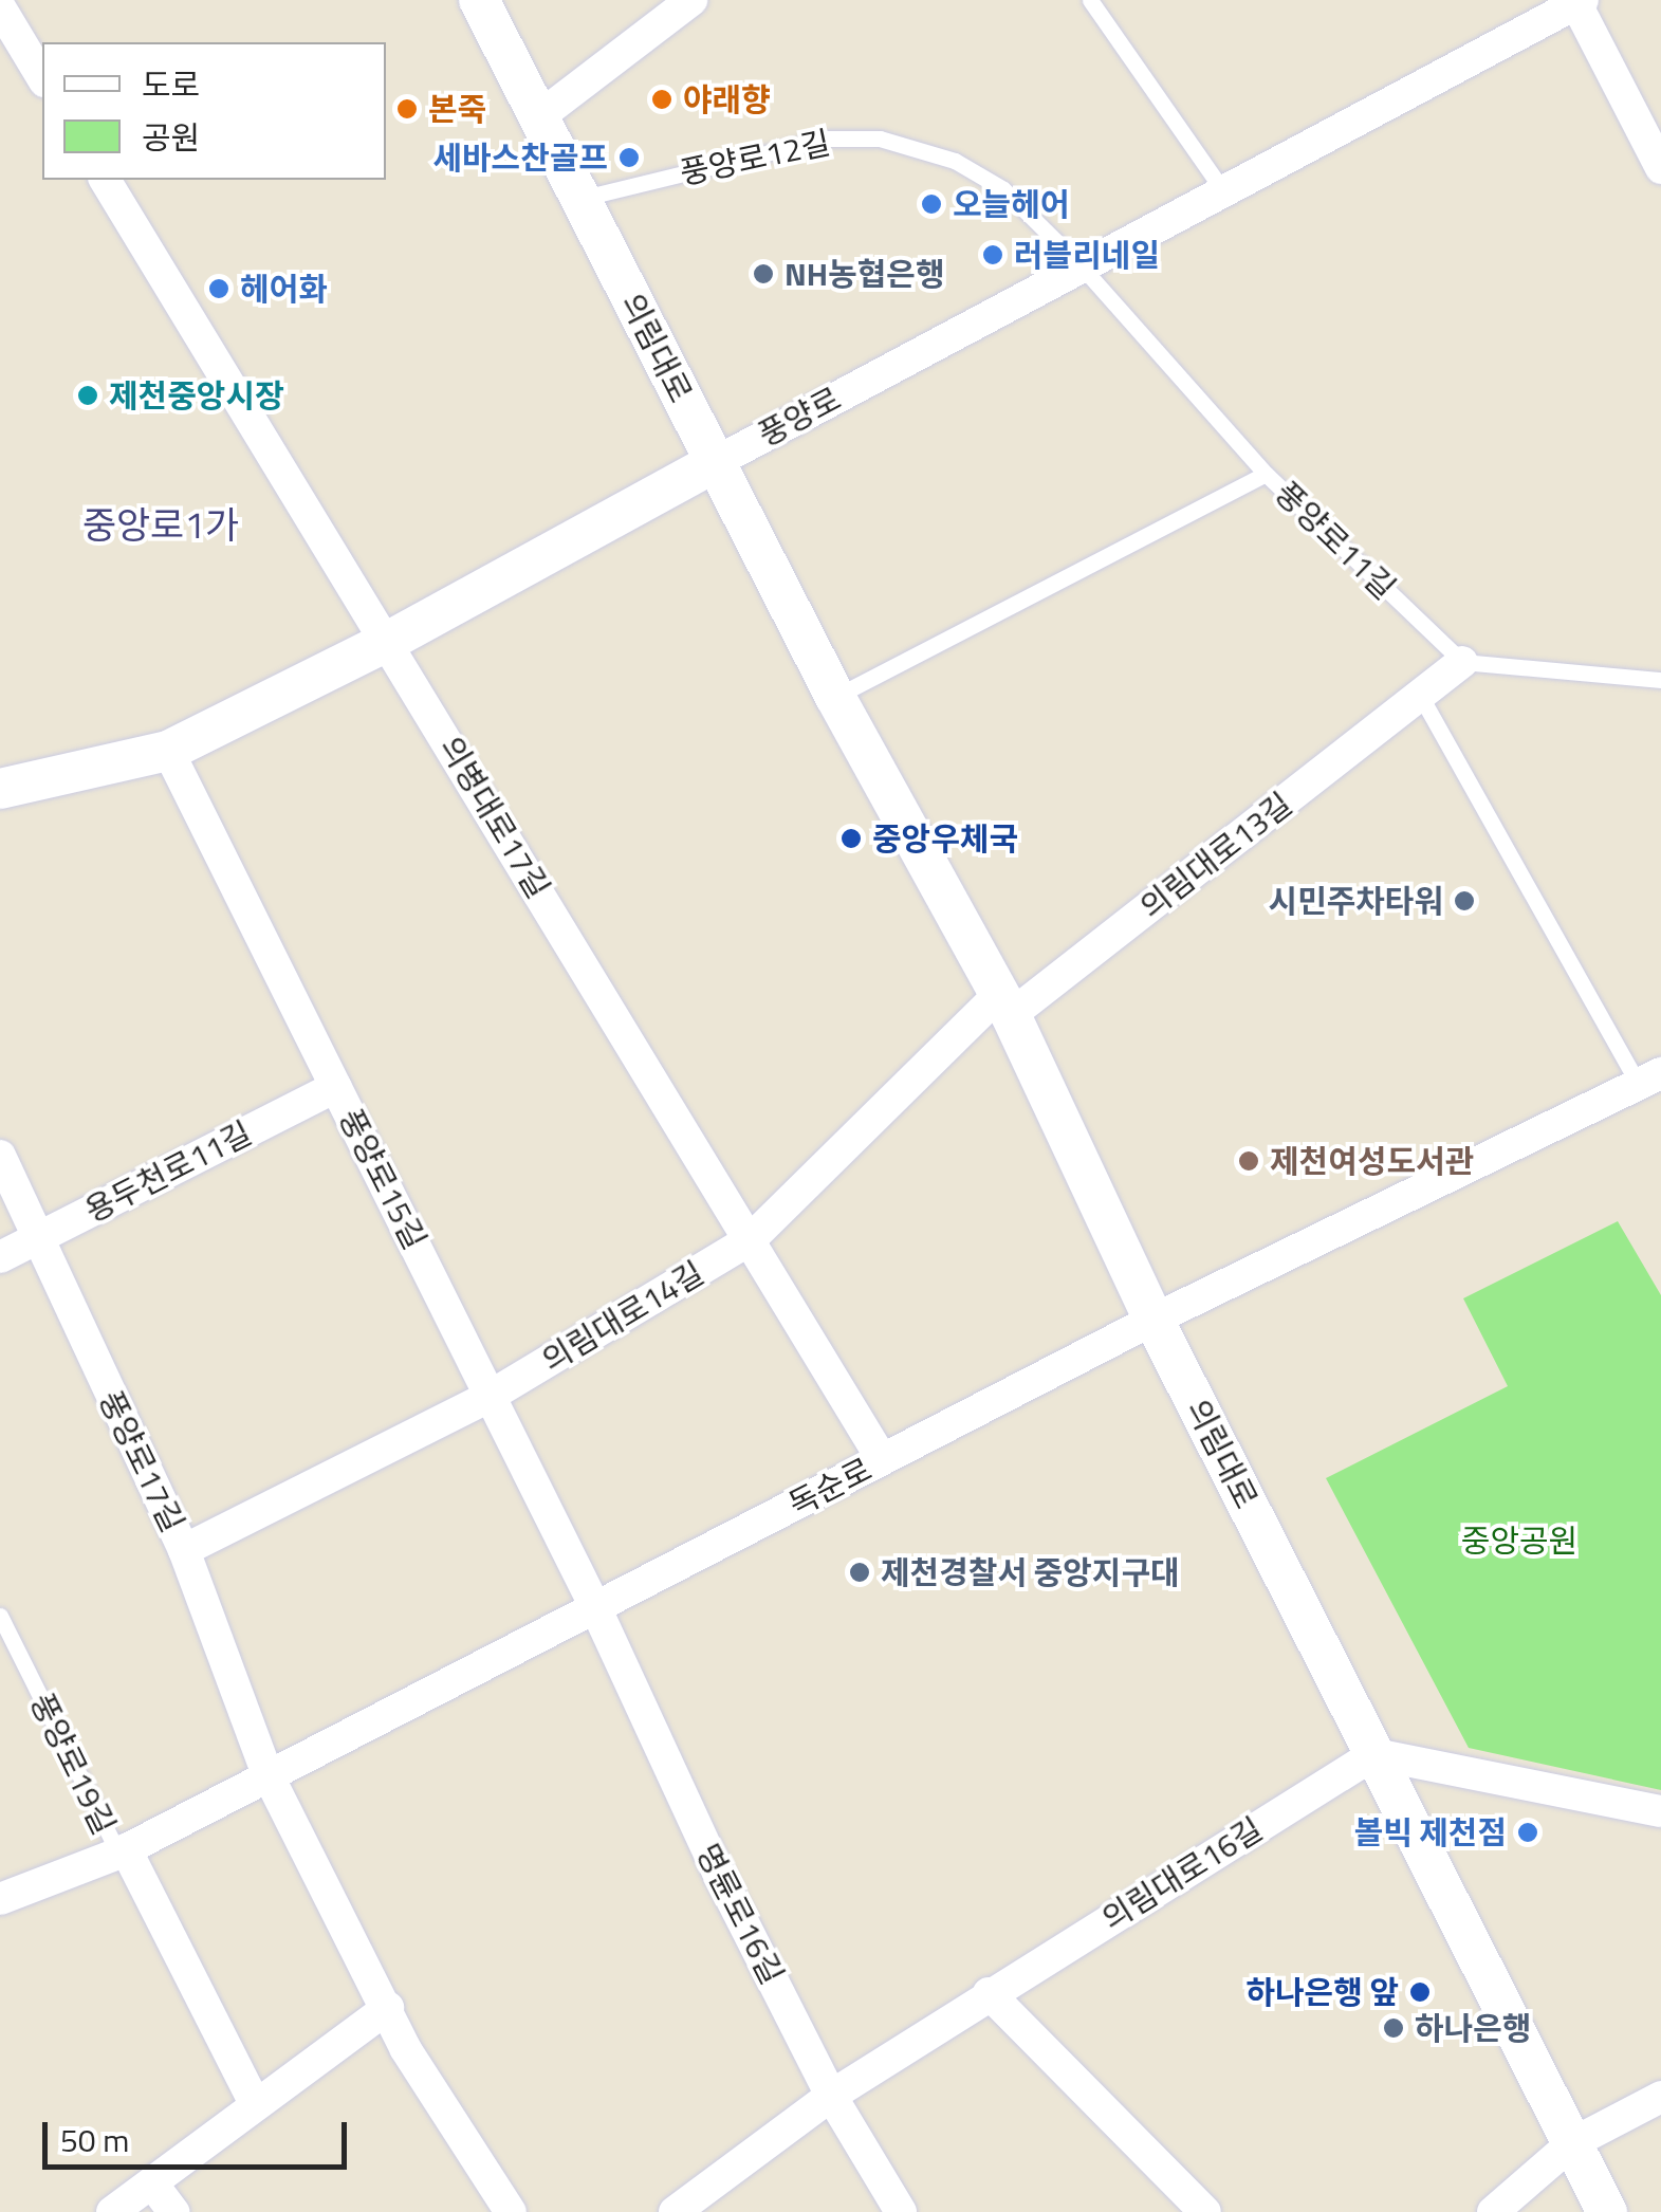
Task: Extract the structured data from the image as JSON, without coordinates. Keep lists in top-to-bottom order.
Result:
{
  "streets": {
    "street": [
      "의림대로",
      "풍양로",
      "의병대로17길",
      "의림대로13길",
      "용두천로11길",
      "풍양로15길",
      "의림대로14길",
      "풍양로17길",
      "독순로",
      "의림대로16길",
      "명륜로16길"
    ],
    "lane": ["풍양로12길", "풍양로11길", "풍양로19길"]
  },
  "crossings": [
    ["풍양로12길", "의림대로"],
    ["풍양로12길", "풍양로"],
    ["풍양로12길", "풍양로11길"],
    ["의림대로", "풍양로"],
    ["의림대로", "의림대로13길"],
    ["의림대로", "의림대로14길"],
    ["의림대로", "독순로"],
    ["의림대로", "의림대로16길"],
    ["풍양로", "풍양로11길"],
    ["풍양로", "의병대로17길"],
    ["풍양로", "풍양로15길"],
    ["풍양로11길", "의림대로13길"],
    ["의병대로17길", "의림대로14길"],
    ["의병대로17길", "독순로"],
    ["의림대로13길", "의림대로14길"],
    ["용두천로11길", "풍양로15길"],
    ["용두천로11길", "풍양로17길"],
    ["풍양로15길", "의림대로14길"],
    ["풍양로15길", "독순로"],
    ["풍양로15길", "명륜로16길"],
    ["의림대로14길", "풍양로17길"],
    ["풍양로17길", "독순로"],
    ["독순로", "풍양로19길"],
    ["독순로", "명륜로16길"],
    ["의림대로16길", "명륜로16길"]
  ],
  "districts": ["중앙로1가"],
  "parks": ["중앙공원"],
  "places": [
    "야래향",
    "본죽",
    "세바스찬골프",
    "오늘헤어",
    "러블리네일",
    "NH농협은행",
    "헤어화",
    "제천중앙시장",
    "중앙우체국",
    "시민주차타워",
    "제천여성도서관",
    "제천경찰서 중앙지구대",
    "볼빅 제천점",
    "하나은행 앞",
    "하나은행"
  ],
  "legend": ["도로", "공원"],
  "scale_bar": "50 m"
}
